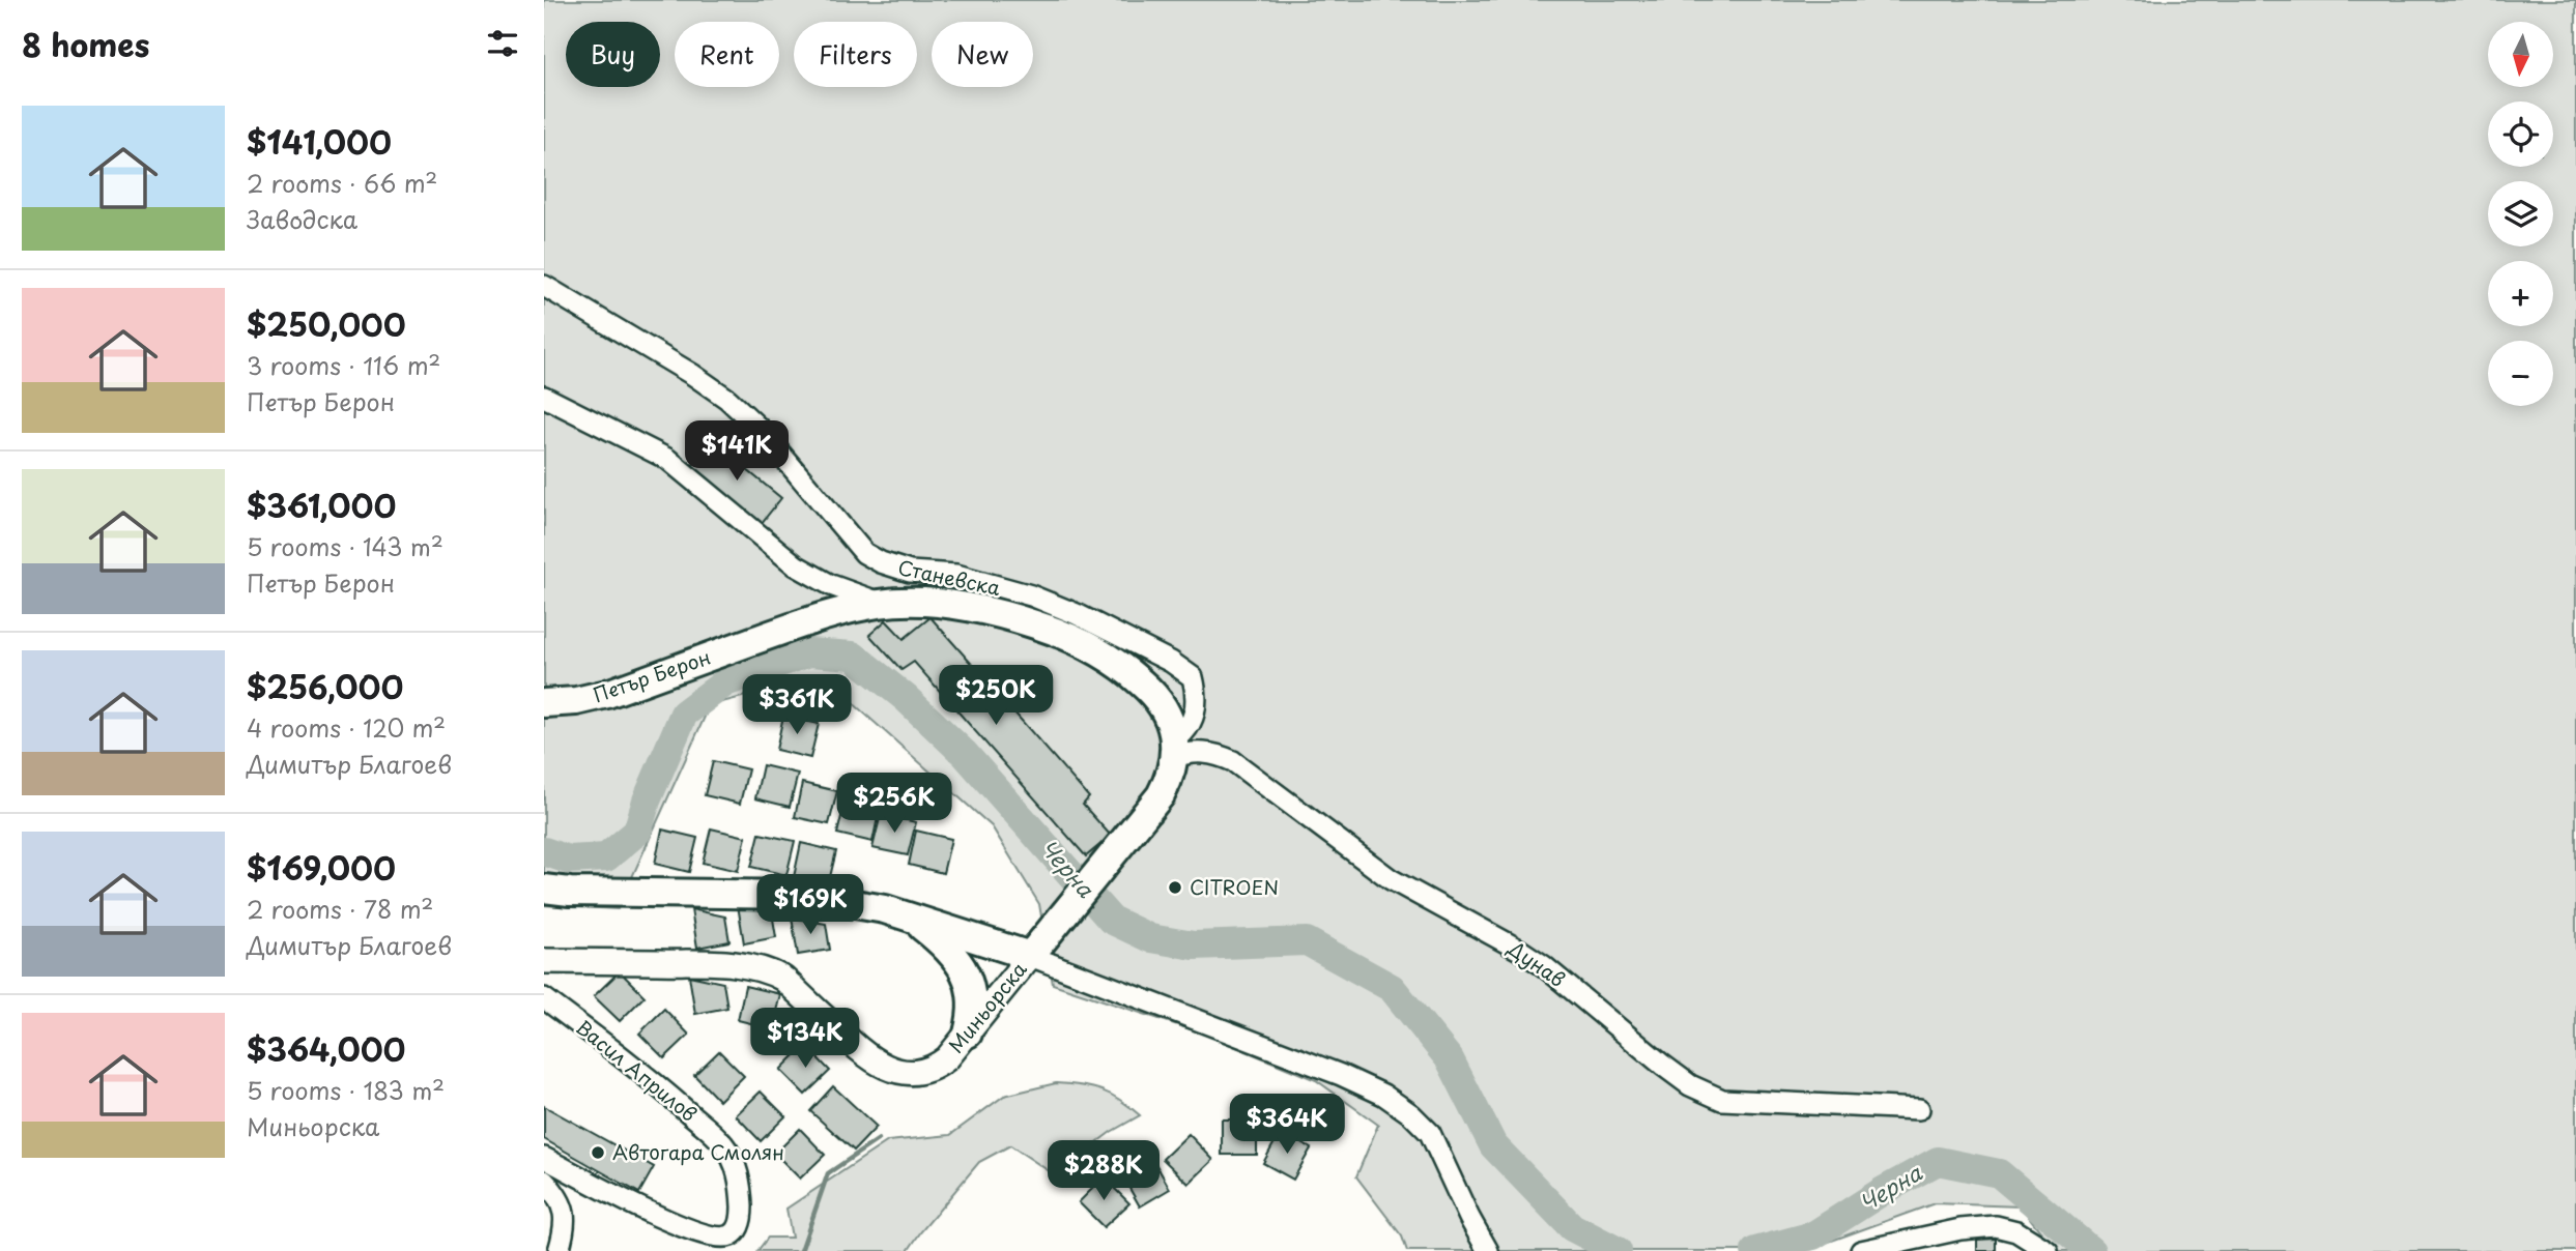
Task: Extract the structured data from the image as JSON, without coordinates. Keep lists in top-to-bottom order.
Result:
{
  "streets": {
    "main road": ["Петър Берон"],
    "street": [
      "Станевска",
      "Дунав",
      "Миньорска",
      "Васил Априлов"
    ]
  },
  "crossings": [
    ["Станевска", "Петър Берон"],
    ["Станевска", "Дунав"],
    ["Петър Берон", "Дунав"]
  ],
  "water": ["Черна"],
  "places": ["CITROEN", "Автогара Смолян"],
  "north": "bottom",
  "page": {
    "heading": "8 homes",
    "map_buttons": ["+", "−"],
    "chip": [
      "Buy",
      "Rent",
      "Filters",
      "New"
    ],
    "list": [
      {
        "name": "$141,000",
        "note": "2 rooms · 66 m² · Заводска"
      },
      {
        "name": "$250,000",
        "note": "3 rooms · 116 m² · Петър Берон"
      },
      {
        "name": "$361,000",
        "note": "5 rooms · 143 m² · Петър Берон"
      },
      {
        "name": "$256,000",
        "note": "4 rooms · 120 m² · Димитър Благоев"
      },
      {
        "name": "$169,000",
        "note": "2 rooms · 78 m² · Димитър Благоев"
      },
      {
        "name": "$364,000",
        "note": "5 rooms · 183 m² · Миньорска"
      }
    ],
    "price": [
      "$141K",
      "$250K",
      "$361K",
      "$256K",
      "$169K",
      "$134K",
      "$364K",
      "$288K"
    ]
  }
}
